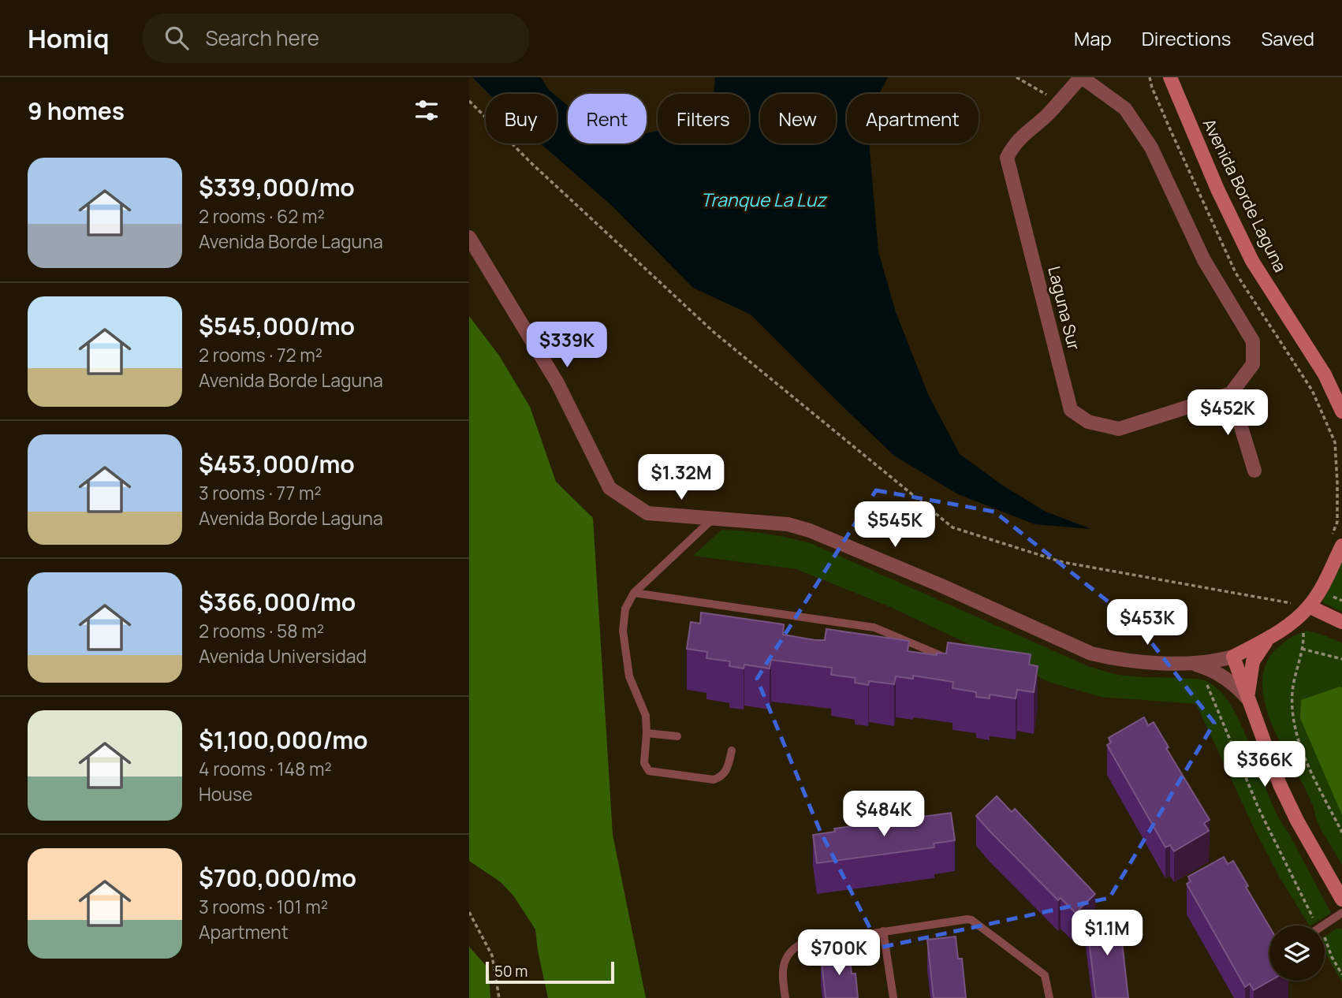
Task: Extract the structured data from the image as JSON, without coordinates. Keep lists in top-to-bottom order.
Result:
{
  "streets": {
    "street": ["Avenida Borde Laguna", "Laguna Sur"]
  },
  "water": ["Tranque La Luz"],
  "scale_bar": "50 m",
  "page": {
    "header": "Homiq",
    "search": "Search here",
    "nav": ["Map", "Directions", "Saved"],
    "heading": "9 homes",
    "chip": [
      "Buy",
      "Rent",
      "Filters",
      "New",
      "Apartment"
    ],
    "list": [
      {
        "name": "$339,000/mo",
        "note": "2 rooms · 62 m² · Avenida Borde Laguna"
      },
      {
        "name": "$545,000/mo",
        "note": "2 rooms · 72 m² · Avenida Borde Laguna"
      },
      {
        "name": "$453,000/mo",
        "note": "3 rooms · 77 m² · Avenida Borde Laguna"
      },
      {
        "name": "$366,000/mo",
        "note": "2 rooms · 58 m² · Avenida Universidad"
      },
      {
        "name": "$1,100,000/mo",
        "note": "4 rooms · 148 m² · House"
      },
      {
        "name": "$700,000/mo",
        "note": "3 rooms · 101 m² · Apartment"
      }
    ],
    "price": [
      "$339K",
      "$452K",
      "$1.32M",
      "$545K",
      "$453K",
      "$366K",
      "$484K",
      "$1.1M",
      "$700K"
    ],
    "scale": "50 m"
  }
}
